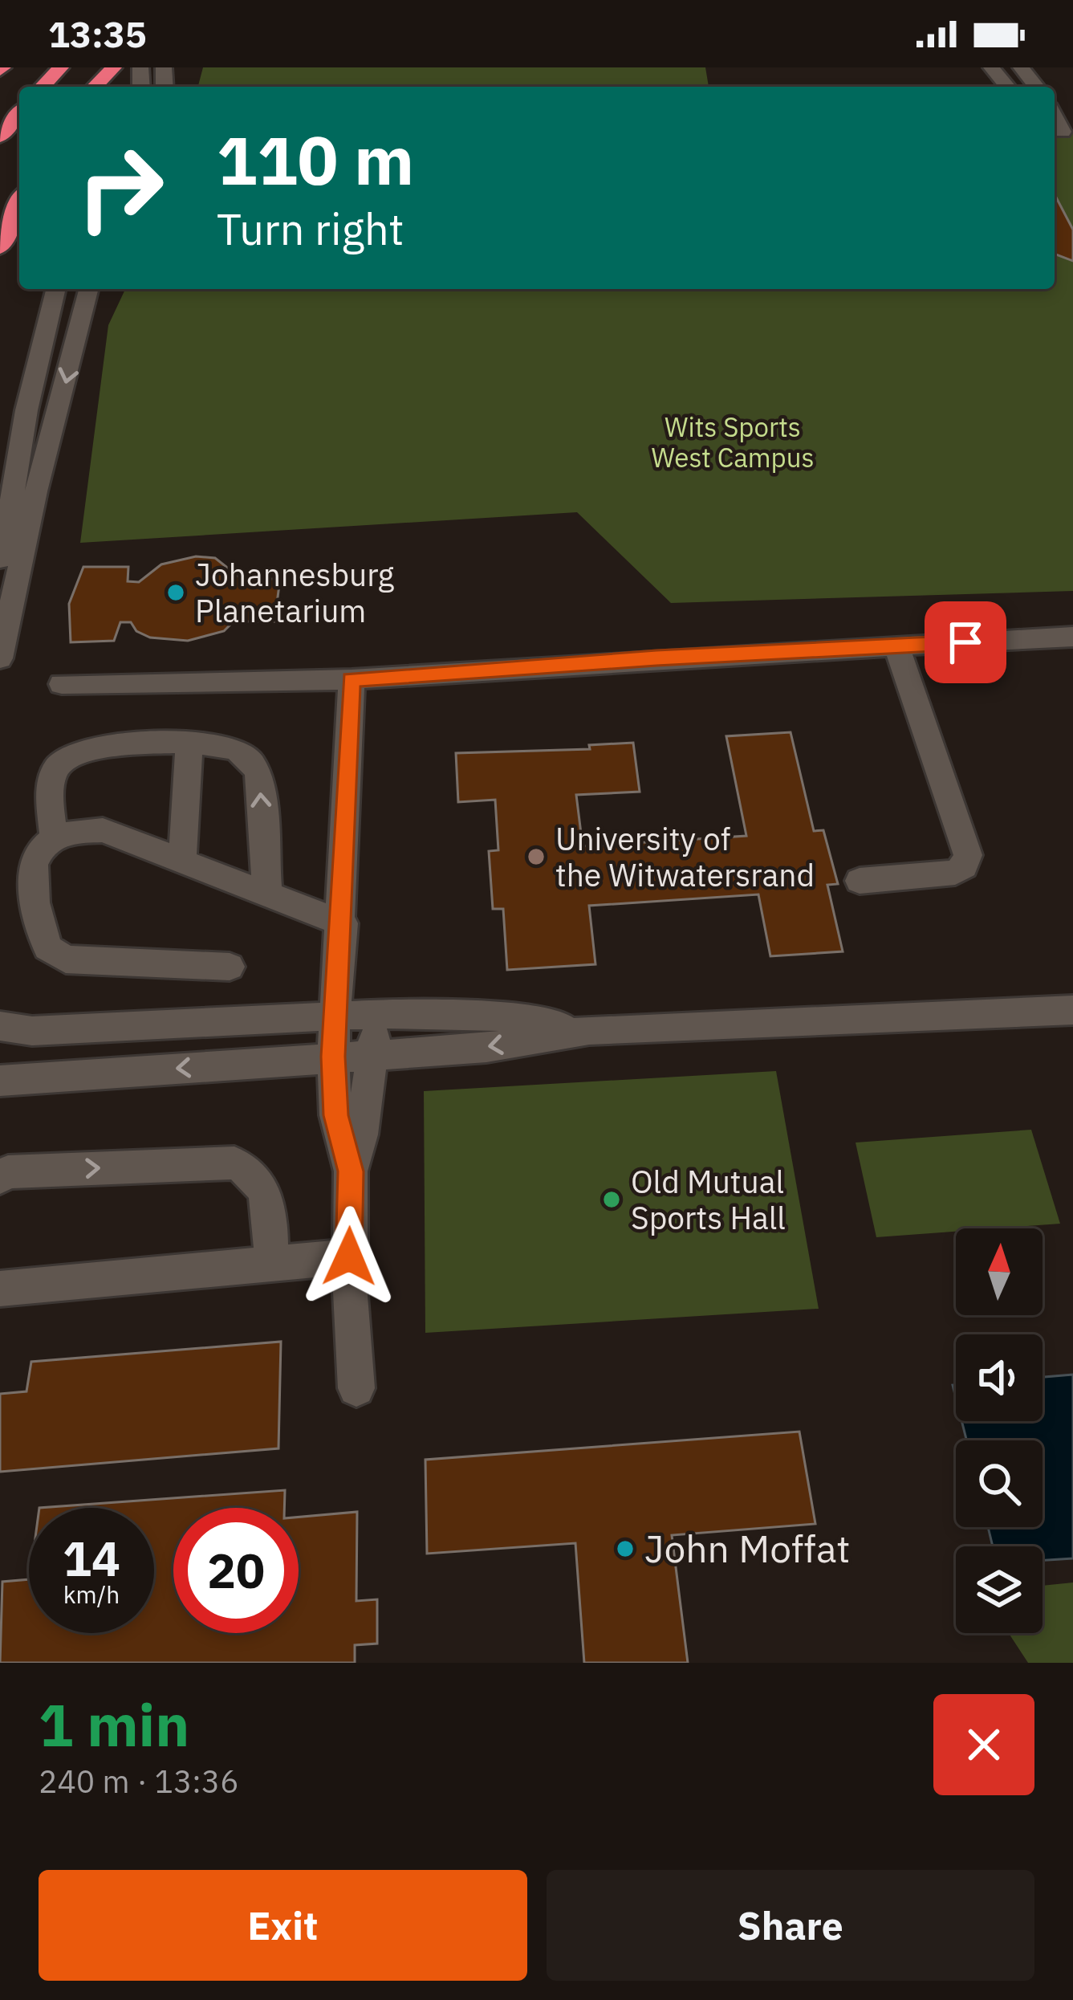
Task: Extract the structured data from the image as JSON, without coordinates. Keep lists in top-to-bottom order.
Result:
{
  "parks": ["Wits Sports West Campus"],
  "places": [
    "Johannesburg Planetarium",
    "University of the Witwatersrand",
    "Old Mutual Sports Hall",
    "John Moffat"
  ],
  "north": "top",
  "page": {
    "status": "13:35",
    "turn": ["110 m", "Turn right"],
    "speed": "14 km/h",
    "limit": "20",
    "heading": ["1 min", "240 m · 13:36"],
    "buttons": ["Exit", "Share"]
  }
}
